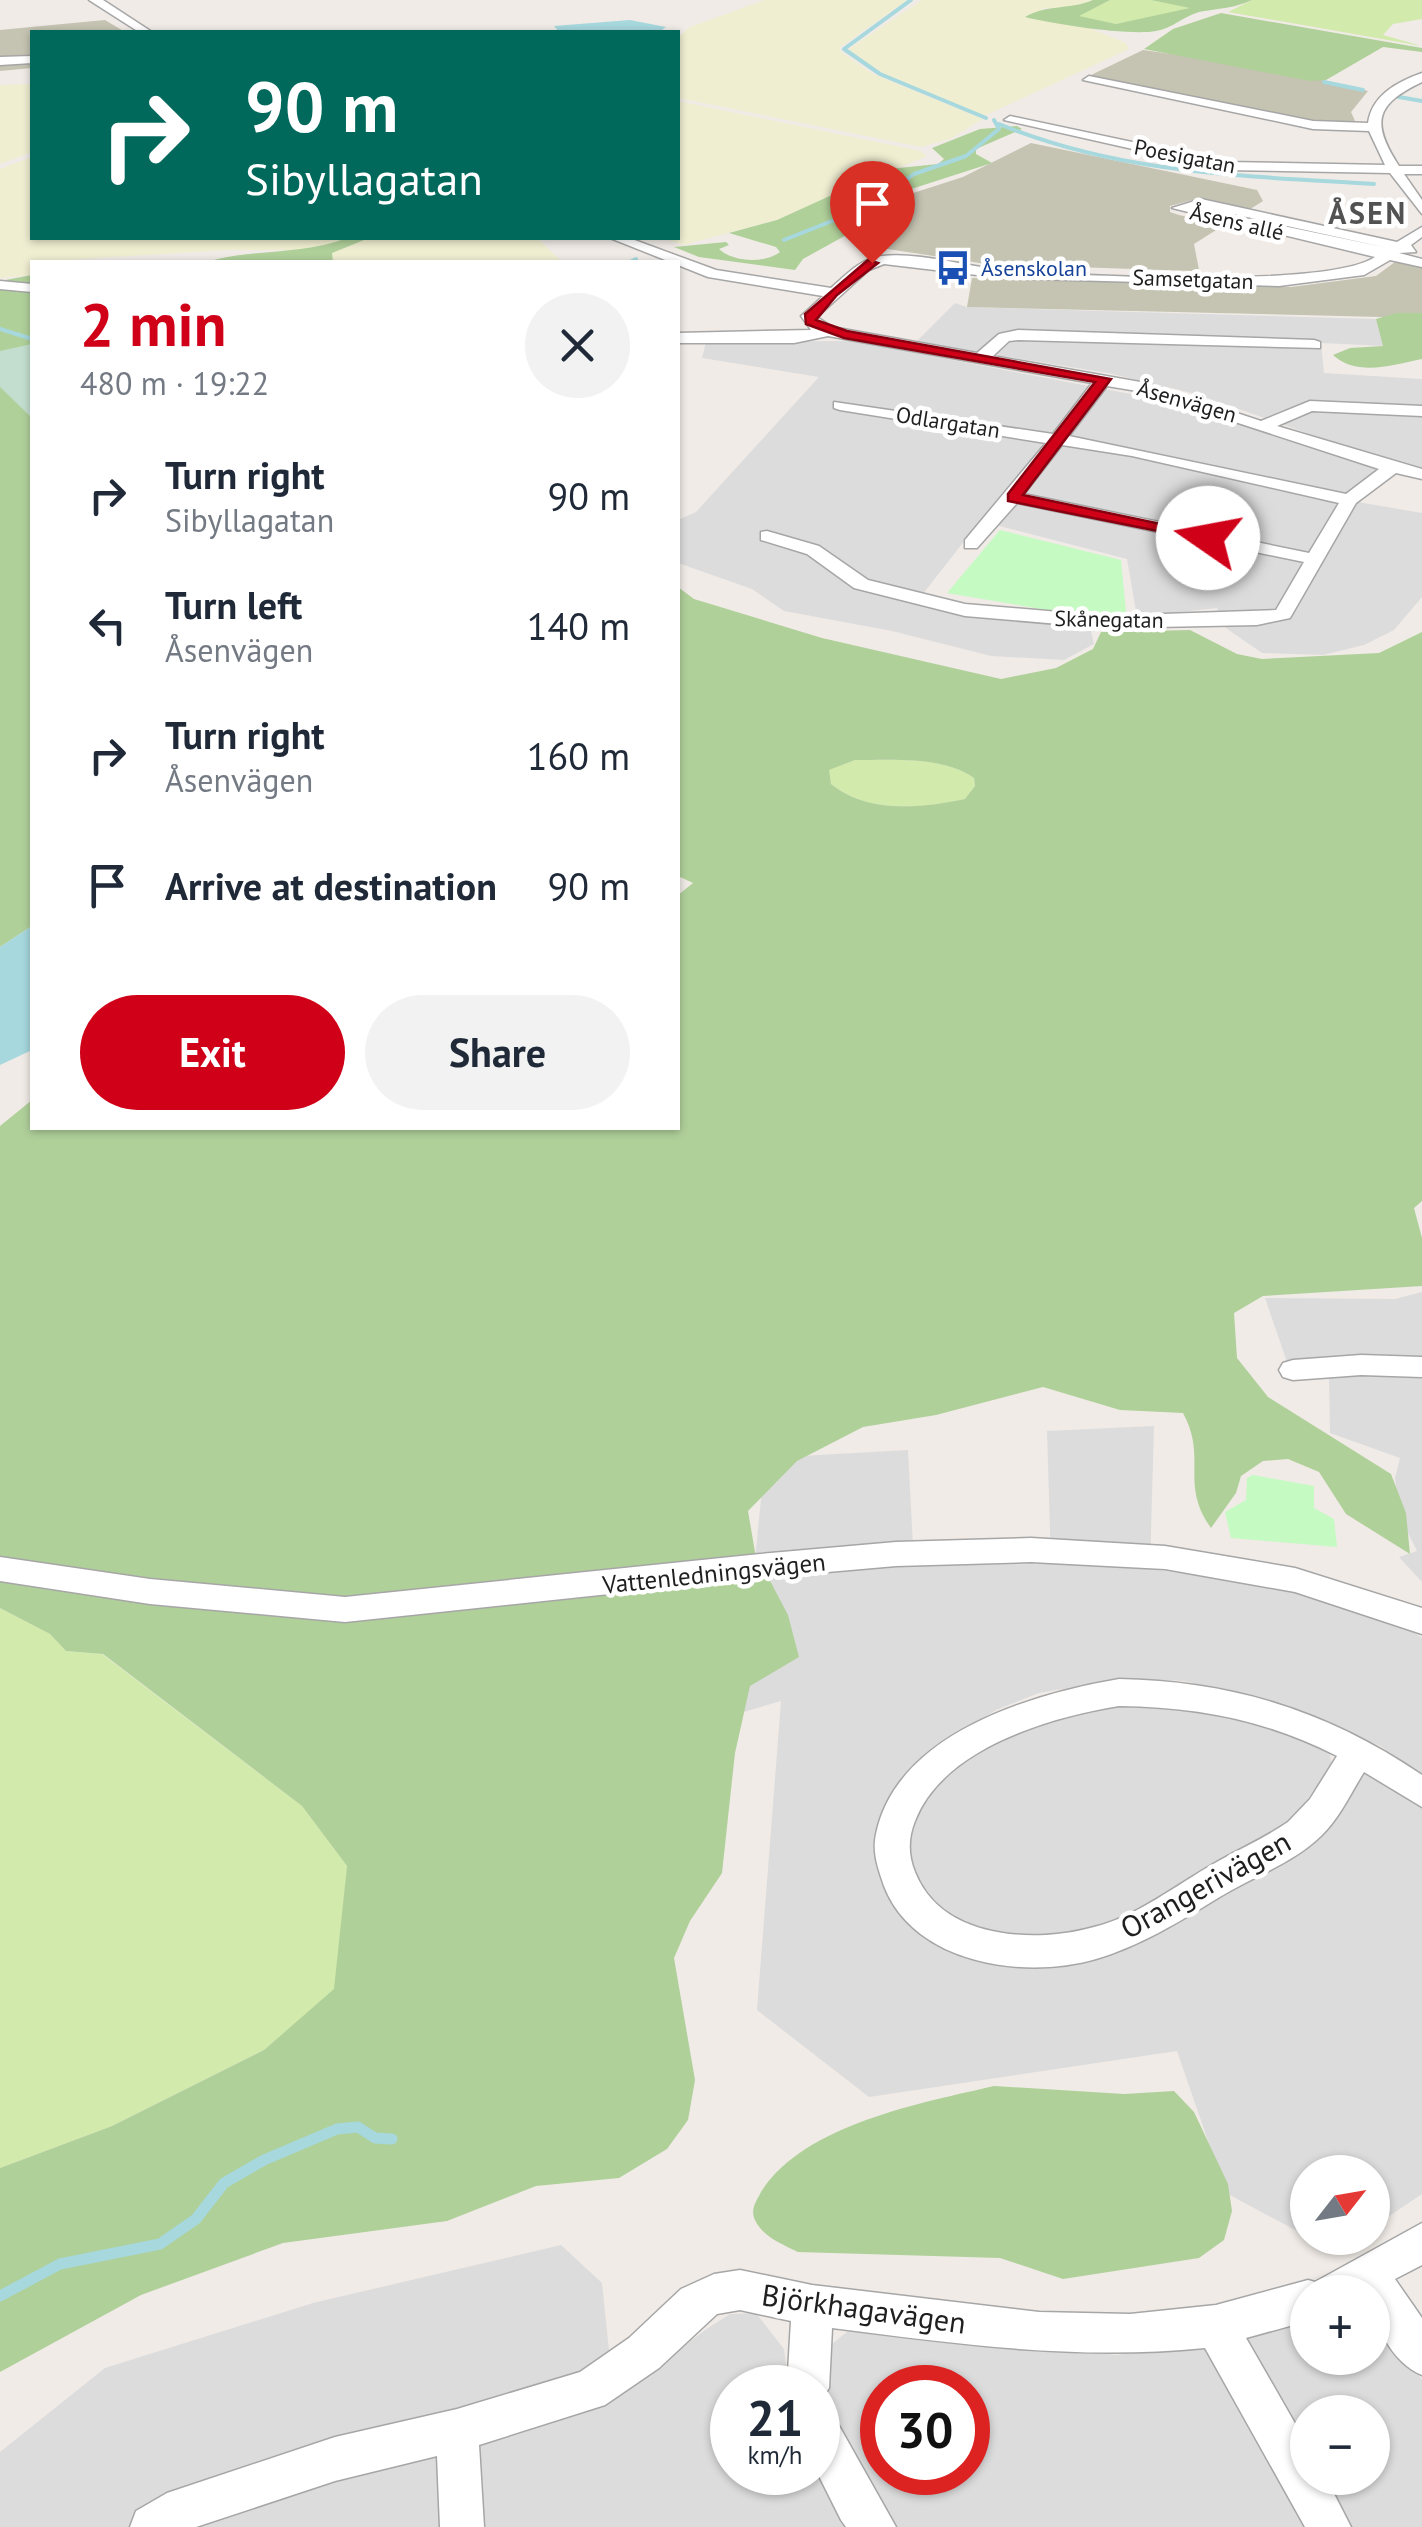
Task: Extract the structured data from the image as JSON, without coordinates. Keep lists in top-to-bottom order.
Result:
{
  "streets": {
    "street": [
      "Poesigatan",
      "Åsens allé",
      "Samsetgatan",
      "Åsenvägen",
      "Odlargatan",
      "Skånegatan",
      "Vattenledningsvägen",
      "Orangerivägen",
      "Björkhagavägen"
    ]
  },
  "crossings": [
    ["Åsens allé", "Samsetgatan"],
    ["Åsenvägen", "Skånegatan"],
    ["Odlargatan", "Skånegatan"]
  ],
  "districts": ["ÅSEN"],
  "places": {
    "bus stop": ["Åsenskolan"]
  },
  "north": "top right",
  "page": {
    "turn": ["90 m", "Sibyllagatan"],
    "heading": ["2 min", "480 m · 19:22"],
    "list": [
      {
        "name": "Turn right",
        "note": "Sibyllagatan",
        "value": "90 m"
      },
      {
        "name": "Turn left",
        "note": "Åsenvägen",
        "value": "140 m"
      },
      {
        "name": "Turn right",
        "note": "Åsenvägen",
        "value": "160 m"
      },
      {
        "name": "Arrive at destination",
        "value": "90 m"
      }
    ],
    "buttons": ["Exit", "Share"],
    "map_buttons": ["+", "−"],
    "speed": "21 km/h",
    "limit": "30"
  }
}
